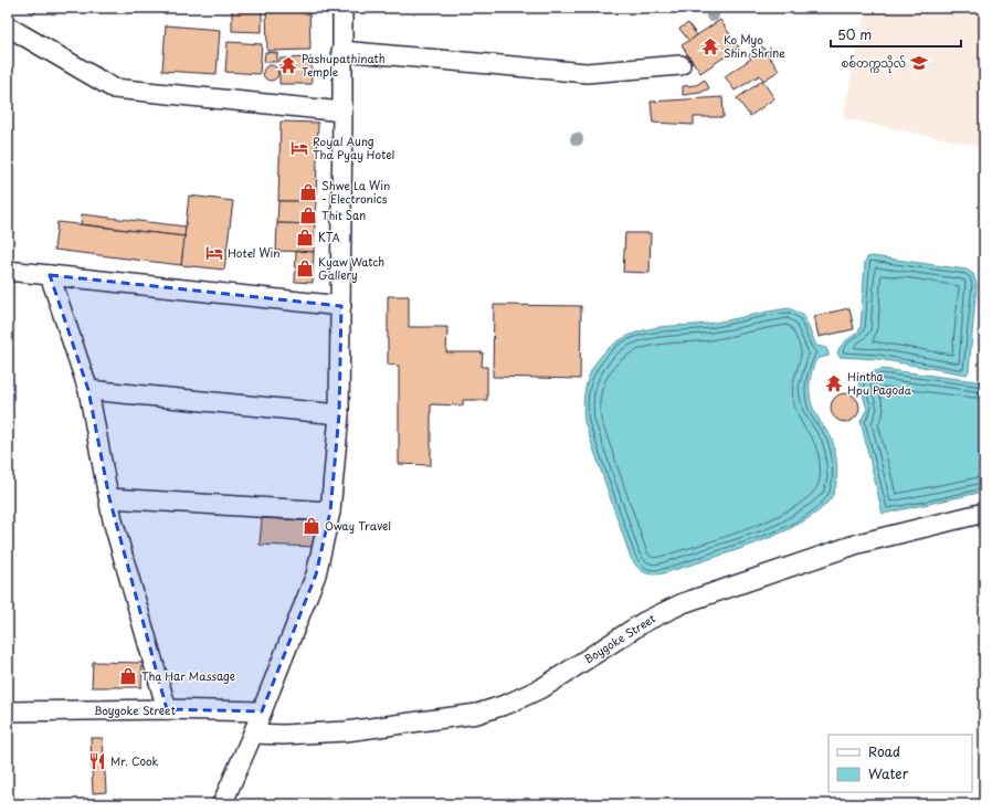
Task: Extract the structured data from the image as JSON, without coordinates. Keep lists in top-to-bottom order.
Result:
{
  "streets": {
    "street": ["Boygoke Street"]
  },
  "places": {
    "temple": ["Ko Myo Shin Shrine", "Pashupathinath Temple", "Hintha Hpu Pagoda"],
    "school or university": ["စစ်‌တက္ကသိုလ်"],
    "hotel": ["Royal Aung Tha Pyay Hotel", "Hotel Win"],
    "shop": [
      "Shwe La Win - Electronics",
      "Thit San",
      "KTA",
      "Kyaw Watch Gallery",
      "Oway Travel",
      "Tha Har Massage"
    ],
    "restaurant": ["Mr. Cook"]
  },
  "legend": ["Road", "Water"],
  "scale_bar": "50 m"
}
